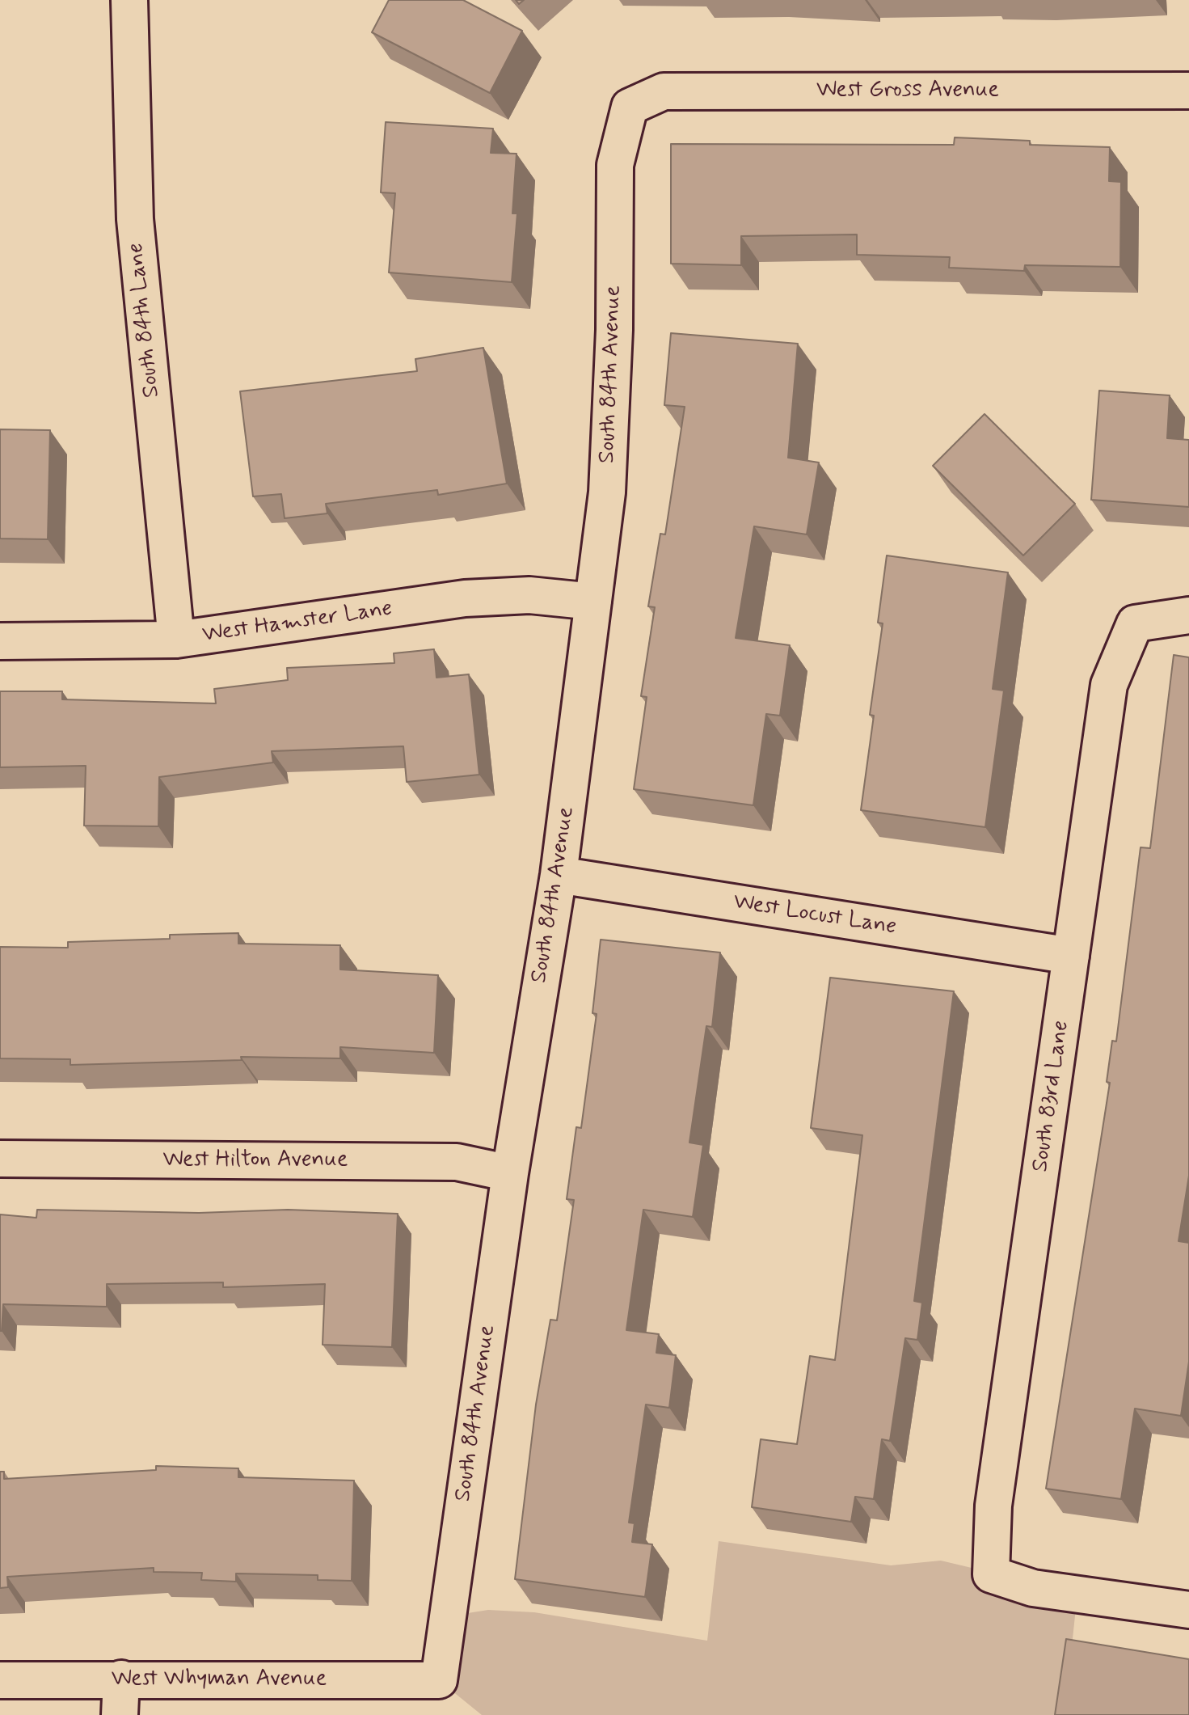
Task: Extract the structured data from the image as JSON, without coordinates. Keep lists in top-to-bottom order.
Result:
{
  "streets": {
    "street": [
      "West Gross Avenue",
      "South 84th Lane",
      "South 84th Avenue",
      "West Hamster Lane",
      "West Locust Lane",
      "South 83rd Lane",
      "West Hilton Avenue",
      "West Whyman Avenue"
    ]
  },
  "crossings": [
    ["West Gross Avenue", "South 84th Avenue"],
    ["South 84th Lane", "West Hamster Lane"],
    ["South 84th Avenue", "West Hamster Lane"],
    ["South 84th Avenue", "West Locust Lane"],
    ["South 84th Avenue", "West Hilton Avenue"],
    ["South 84th Avenue", "West Whyman Avenue"],
    ["West Locust Lane", "South 83rd Lane"]
  ]
}
